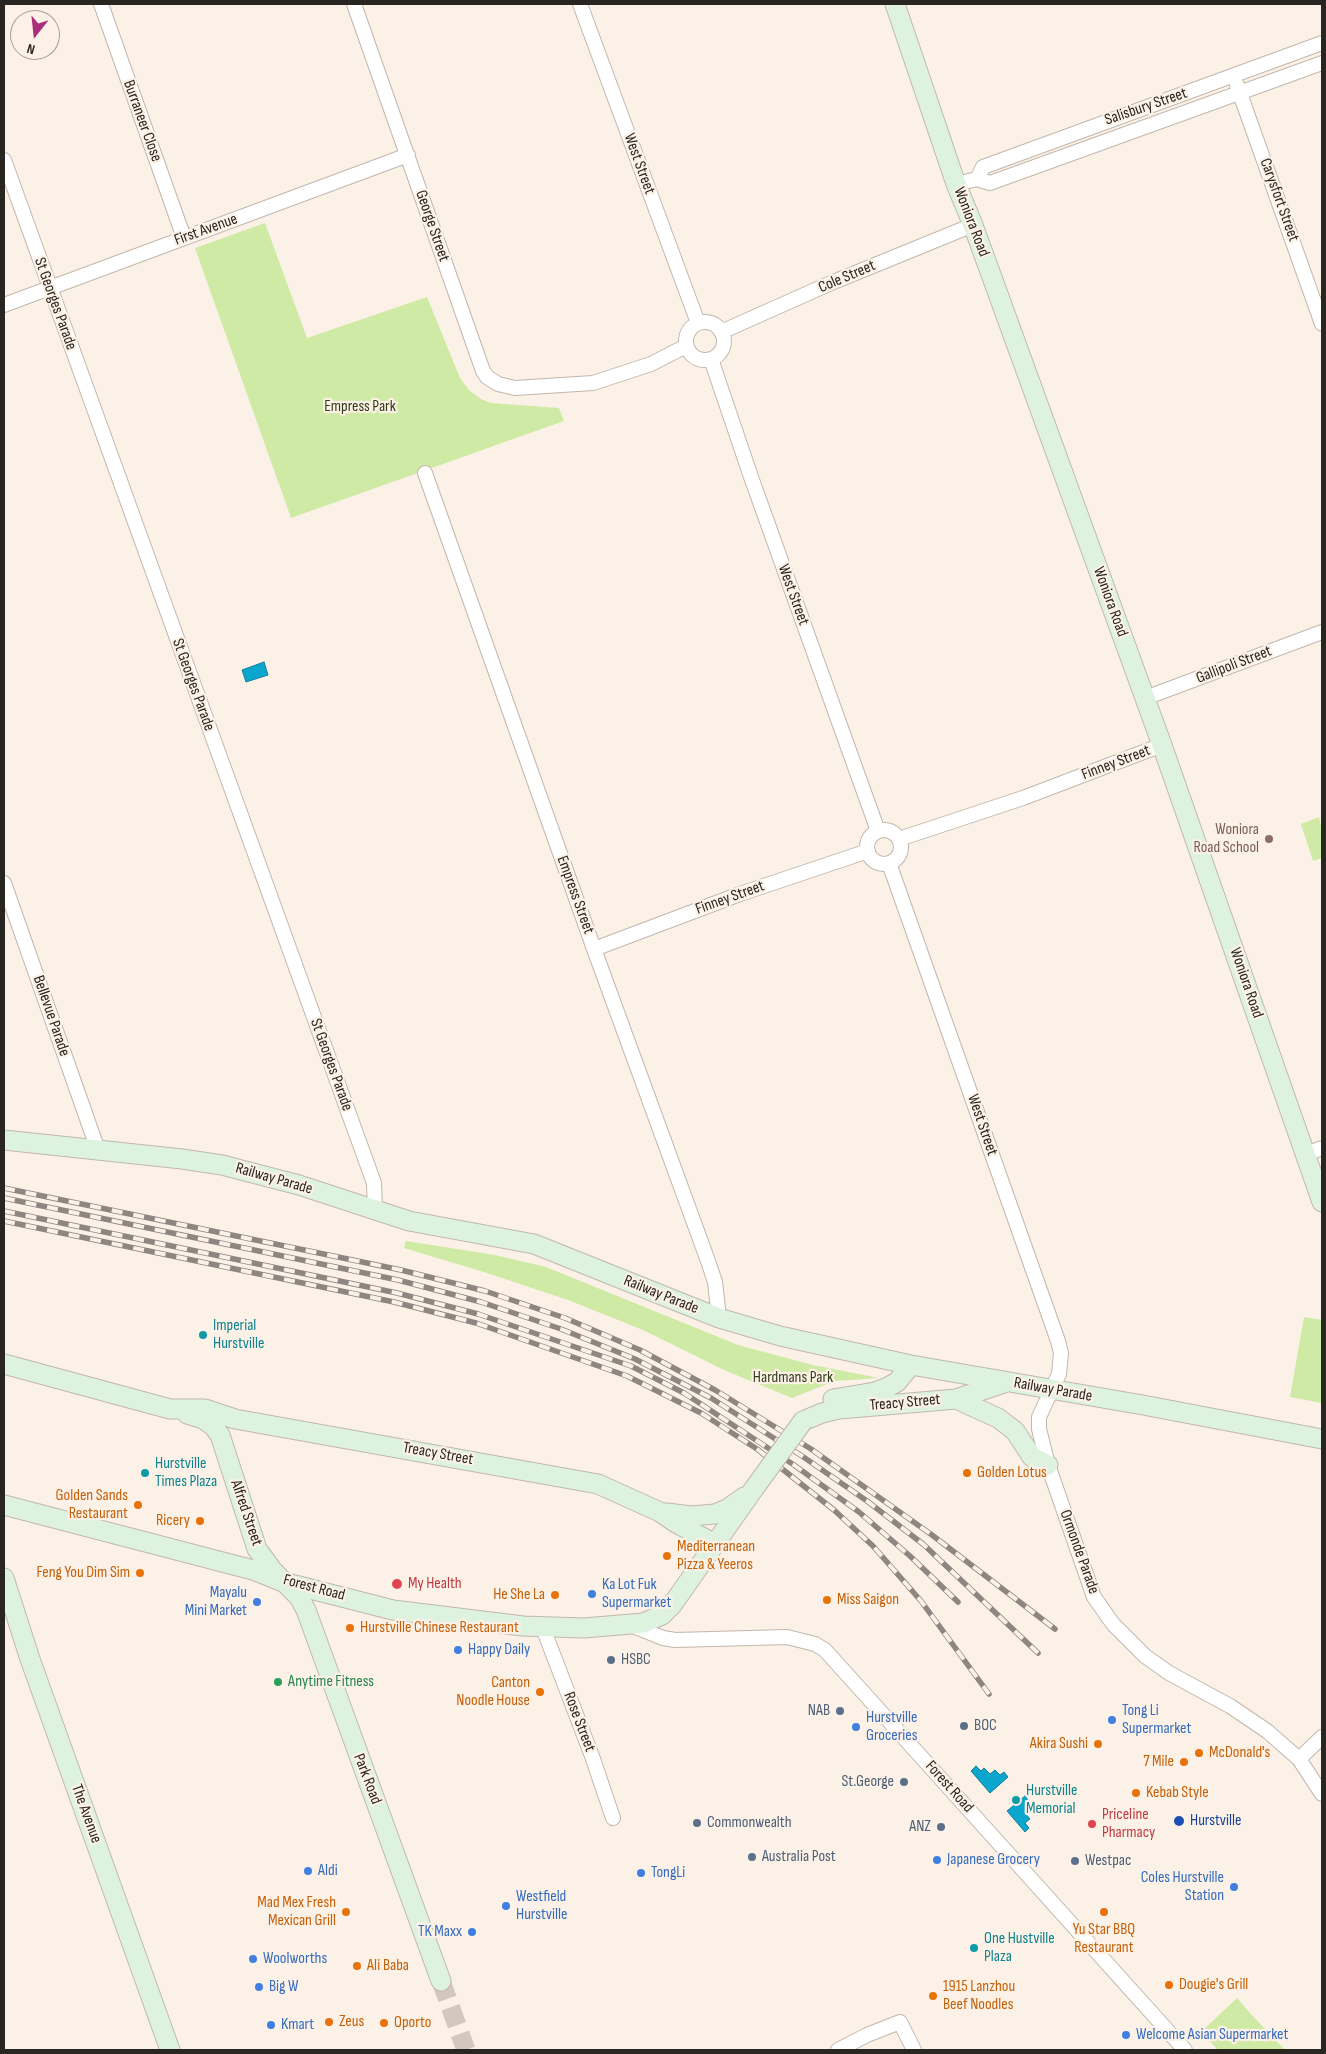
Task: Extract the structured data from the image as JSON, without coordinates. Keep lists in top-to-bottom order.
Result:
{
  "streets": {
    "street": [
      "Salisbury Street",
      "Burraneer Close",
      "West Street",
      "Carysfort Street",
      "Woniora Road",
      "George Street",
      "First Avenue",
      "Cole Street",
      "St Georges Parade",
      "Gallipoli Street",
      "Finney Street",
      "Empress Street",
      "Bellevue Parade",
      "Railway Parade",
      "Treacy Street",
      "Alfred Street",
      "Ormonde Parade",
      "Forest Road",
      "Rose Street",
      "Park Road",
      "The Avenue"
    ]
  },
  "crossings": [
    ["Salisbury Street", "Carysfort Street"],
    ["Salisbury Street", "Woniora Road"],
    ["Burraneer Close", "First Avenue"],
    ["West Street", "George Street"],
    ["West Street", "Cole Street"],
    ["West Street", "Finney Street"],
    ["West Street", "Railway Parade"],
    ["West Street", "Ormonde Parade"],
    ["Woniora Road", "Cole Street"],
    ["Woniora Road", "Gallipoli Street"],
    ["Woniora Road", "Finney Street"],
    ["George Street", "First Avenue"],
    ["George Street", "Cole Street"],
    ["First Avenue", "St Georges Parade"],
    ["St Georges Parade", "Railway Parade"],
    ["Finney Street", "Empress Street"],
    ["Empress Street", "Railway Parade"],
    ["Bellevue Parade", "Railway Parade"],
    ["Railway Parade", "Treacy Street"],
    ["Railway Parade", "Ormonde Parade"],
    ["Treacy Street", "Alfred Street"],
    ["Treacy Street", "Forest Road"],
    ["Alfred Street", "Forest Road"],
    ["Alfred Street", "Park Road"],
    ["Forest Road", "Rose Street"],
    ["Forest Road", "Park Road"]
  ],
  "parks": ["Empress Park", "Hardmans Park"],
  "places": [
    "Woniora Road School",
    "Imperial Hurstville",
    "Hurstville Times Plaza",
    "Golden Lotus",
    "Golden Sands Restaurant",
    "Ricery",
    "Mediterranean Pizza & Yeeros",
    "Feng You Dim Sim",
    "My Health",
    "Ka Lot Fuk Supermarket",
    "He She La",
    "Miss Saigon",
    "Mayalu Mini Market",
    "Hurstville Chinese Restaurant",
    "Happy Daily",
    "HSBC",
    "Anytime Fitness",
    "Canton Noodle House",
    "NAB",
    "Tong Li Supermarket",
    "BOC",
    "Hurstville Groceries",
    "Akira Sushi",
    "McDonald's",
    "7 Mile",
    "St.George",
    "Kebab Style",
    "Hurstville Memorial",
    "Hurstville",
    "Commonwealth",
    "Priceline Pharmacy",
    "ANZ",
    "Australia Post",
    "Japanese Grocery",
    "Westpac",
    "Aldi",
    "TongLi",
    "Coles Hurstville Station",
    "Westfield Hurstville",
    "Mad Mex Fresh Mexican Grill",
    "Yu Star BBQ Restaurant",
    "TK Maxx",
    "One Hustville Plaza",
    "Woolworths",
    "Ali Baba",
    "Dougie's Grill",
    "Big W",
    "1915 Lanzhou Beef Noodles",
    "Zeus",
    "Oporto",
    "Kmart",
    "Welcome Asian Supermarket"
  ],
  "north": "bottom"
}
